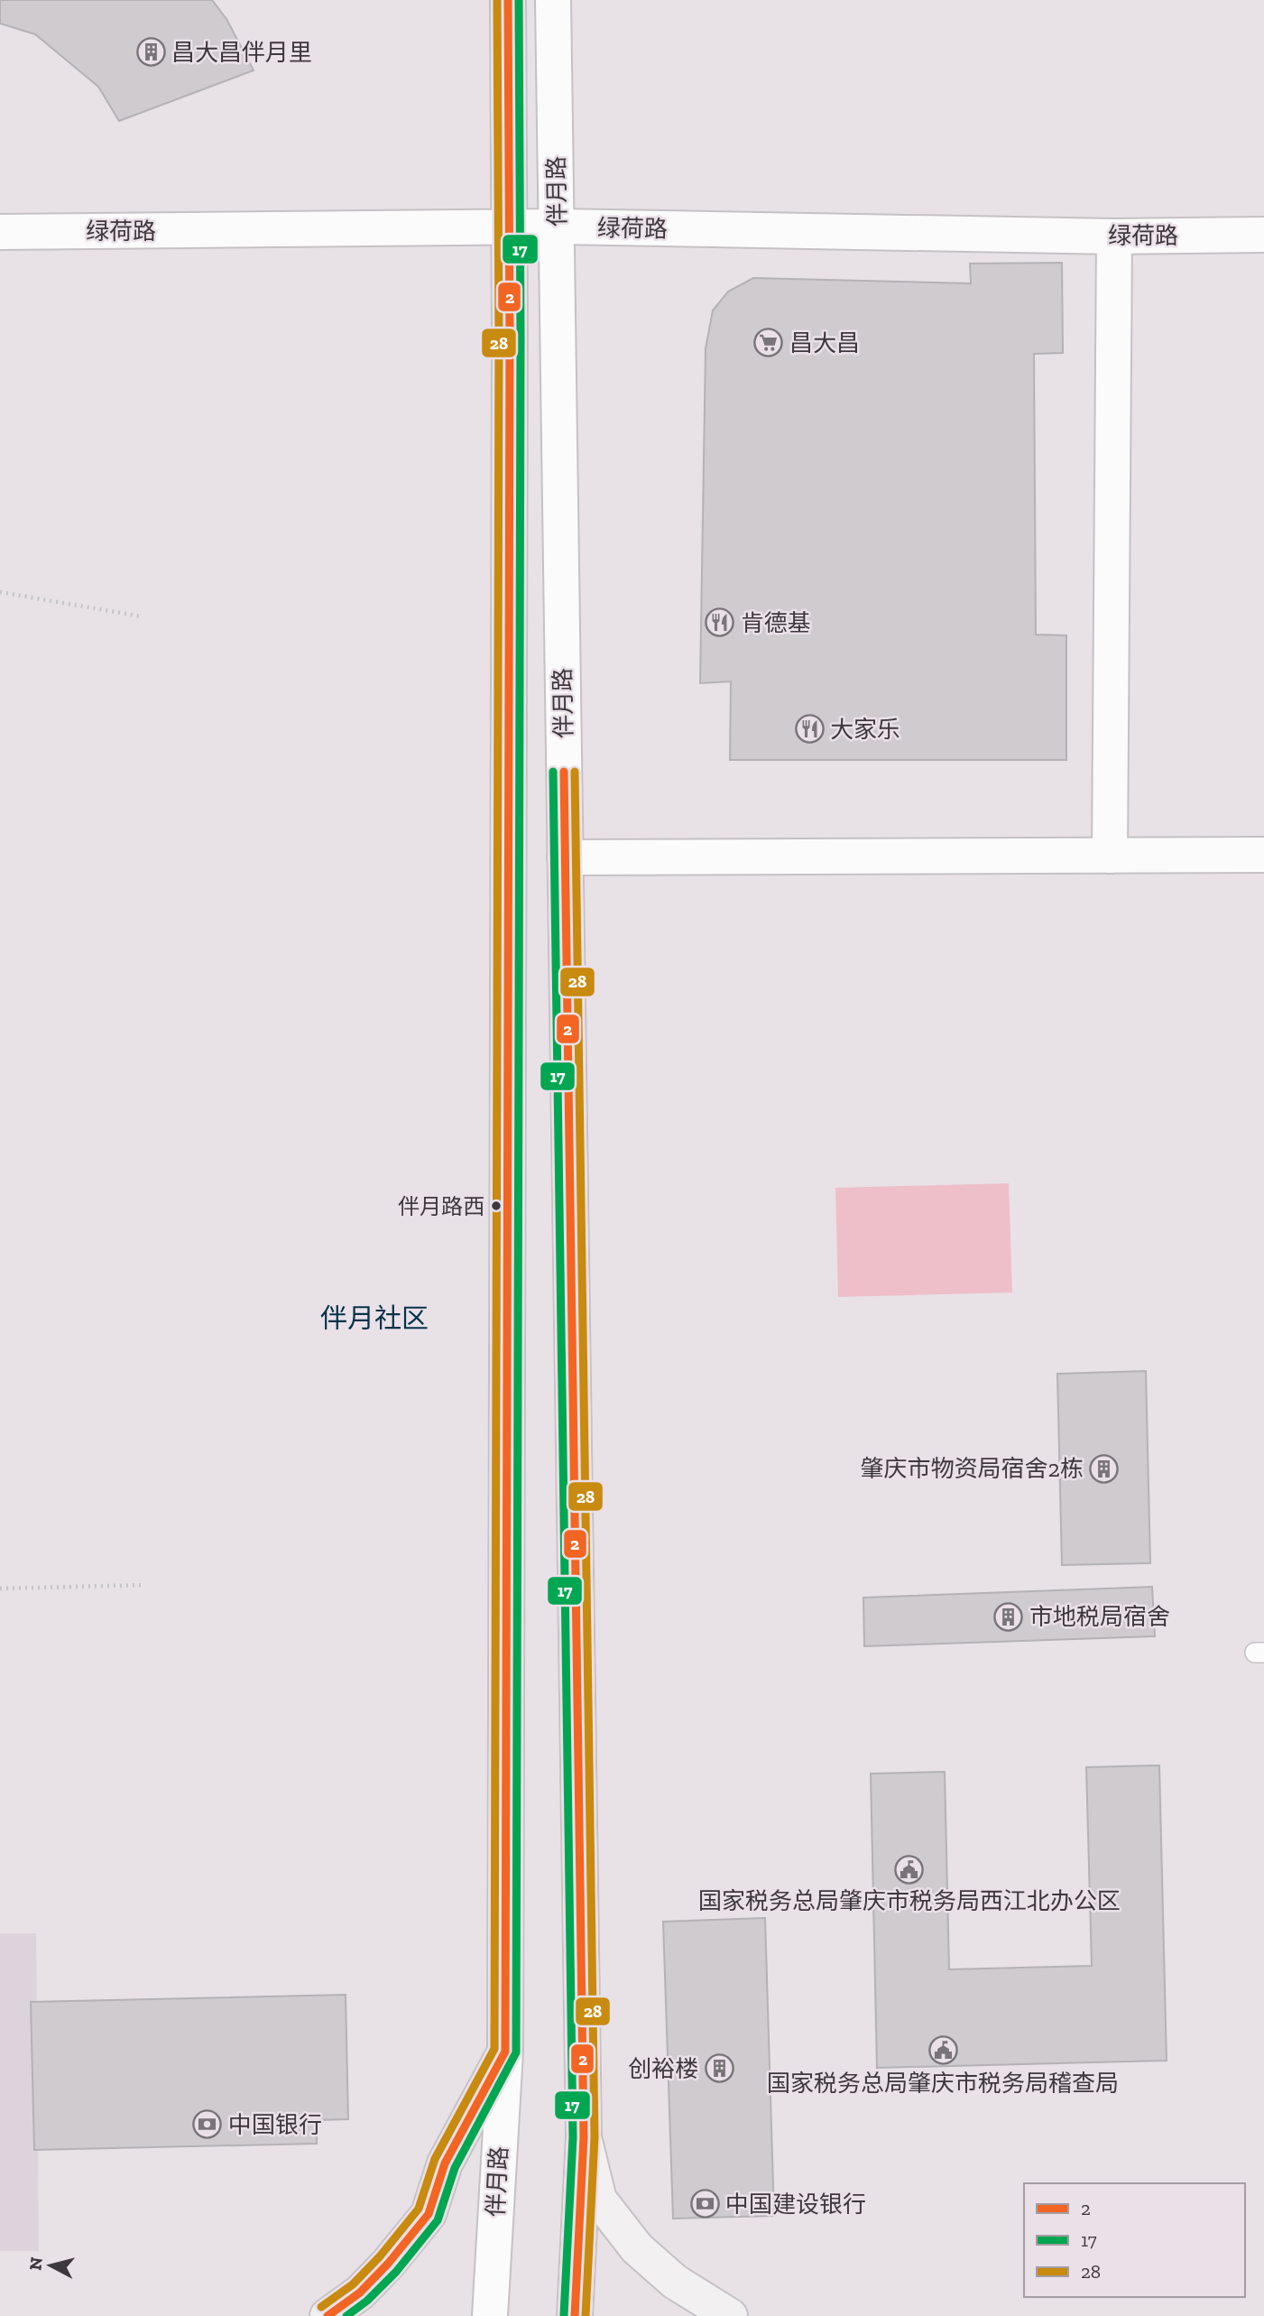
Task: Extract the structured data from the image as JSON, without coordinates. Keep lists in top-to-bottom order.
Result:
{
  "streets": {
    "street": ["伴月路", "绿荷路"]
  },
  "crossings": [
    ["伴月路", "绿荷路"]
  ],
  "districts": ["伴月社区"],
  "places": {
    "building": [
      "昌大昌伴月里",
      "肇庆市物资局宿舍2栋",
      "市地税局宿舍",
      "创裕楼"
    ],
    "supermarket": ["昌大昌"],
    "restaurant": ["肯德基", "大家乐"],
    "other": ["伴月路西"],
    "public building": ["国家税务总局肇庆市税务局西江北办公区", "国家税务总局肇庆市税务局稽查局"],
    "bank": ["中国银行", "中国建设银行"]
  },
  "lines": ["transit line 2", "transit line 17", "transit line 28"],
  "legend": ["2", "17", "28"],
  "north": "left"
}
